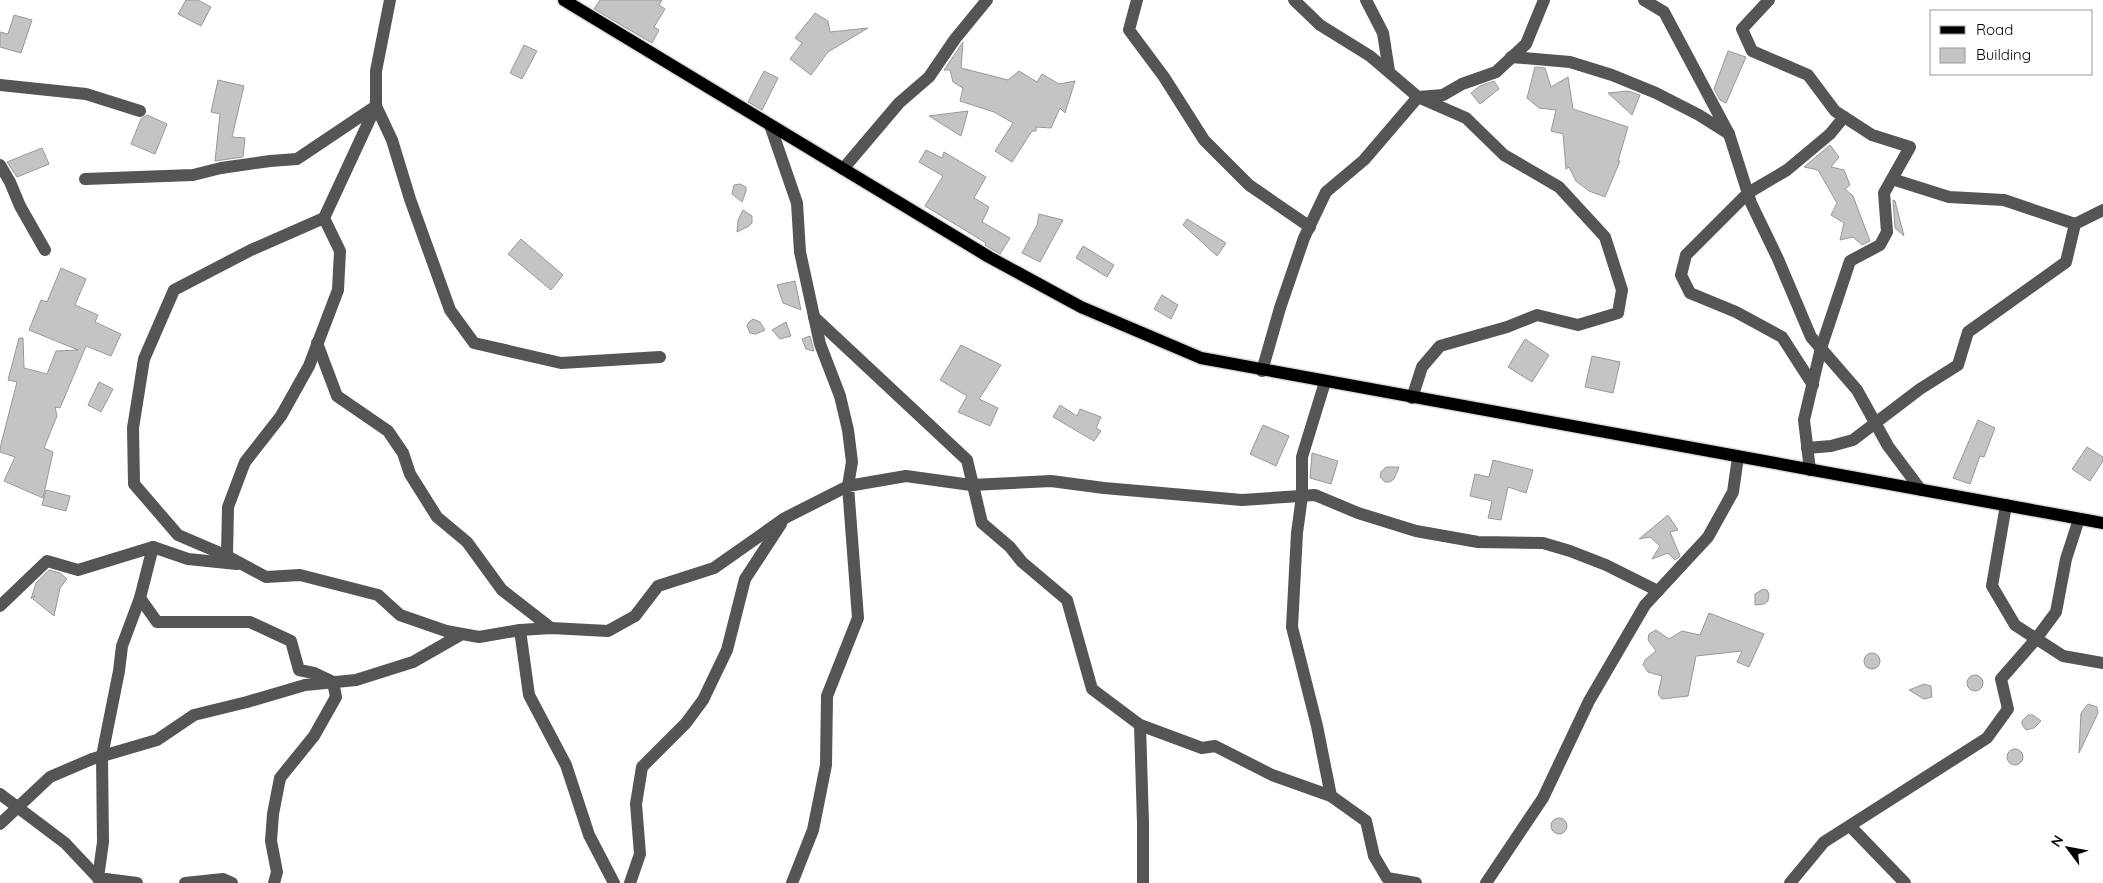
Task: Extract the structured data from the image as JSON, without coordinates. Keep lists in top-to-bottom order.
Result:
{
  "legend": ["Road", "Building"],
  "north": "top left"
}
